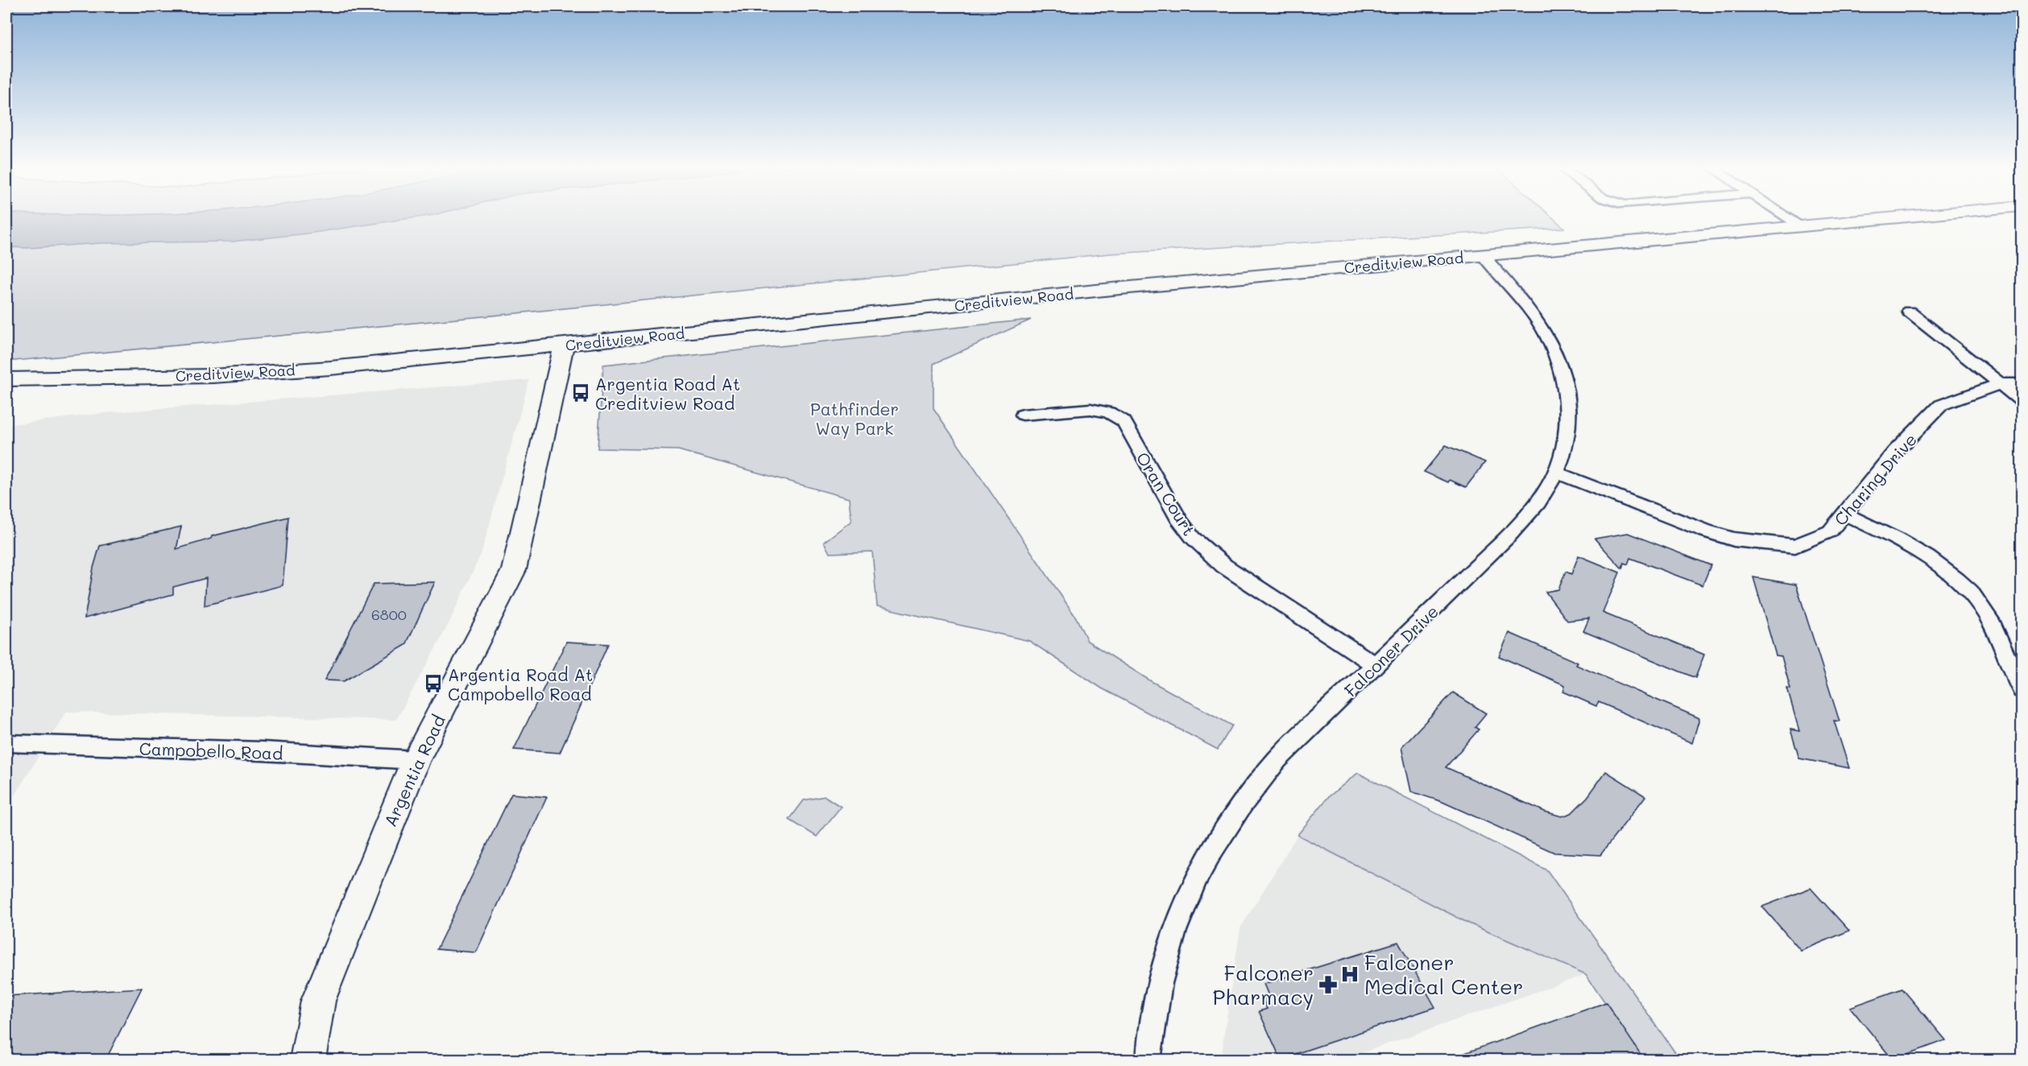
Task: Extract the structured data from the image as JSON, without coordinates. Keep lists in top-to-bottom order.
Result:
{
  "streets": {
    "main road": ["Creditview Road", "Argentia Road"],
    "street": [
      "Charing Drive",
      "Oran Court",
      "Falconer Drive",
      "Campobello Road"
    ]
  },
  "crossings": [
    ["Creditview Road", "Falconer Drive"],
    ["Creditview Road", "Argentia Road"],
    ["Charing Drive", "Falconer Drive"],
    ["Oran Court", "Falconer Drive"],
    ["Campobello Road", "Argentia Road"]
  ],
  "parks": ["Pathfinder Way Park"],
  "places": {
    "bus stop": ["Argentia Road At Creditview Road", "Argentia Road At Campobello Road"],
    "hospital": ["Falconer Medical Center"],
    "pharmacy": ["Falconer Pharmacy"]
  },
  "house_numbers": ["6800"]
}
